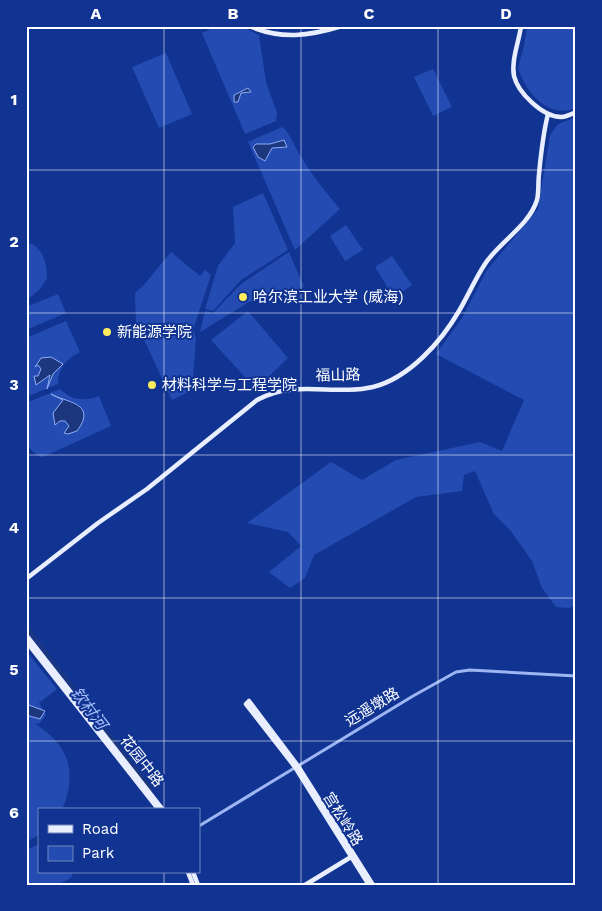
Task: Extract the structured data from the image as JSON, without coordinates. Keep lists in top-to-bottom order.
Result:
{
  "streets": {
    "main road": ["福山路", "花园中路", "宫松岭路"],
    "street": ["远遥墩路"]
  },
  "crossings": [
    ["远遥墩路", "宫松岭路"]
  ],
  "water": ["钦村河"],
  "places": ["哈尔滨工业大学 (威海)", "新能源学院", "材料科学与工程学院"],
  "legend": ["Road", "Park"],
  "grid": {
    "columns": [
      "A",
      "B",
      "C",
      "D"
    ],
    "rows": [
      "1",
      "2",
      "3",
      "4",
      "5",
      "6"
    ]
  }
}
